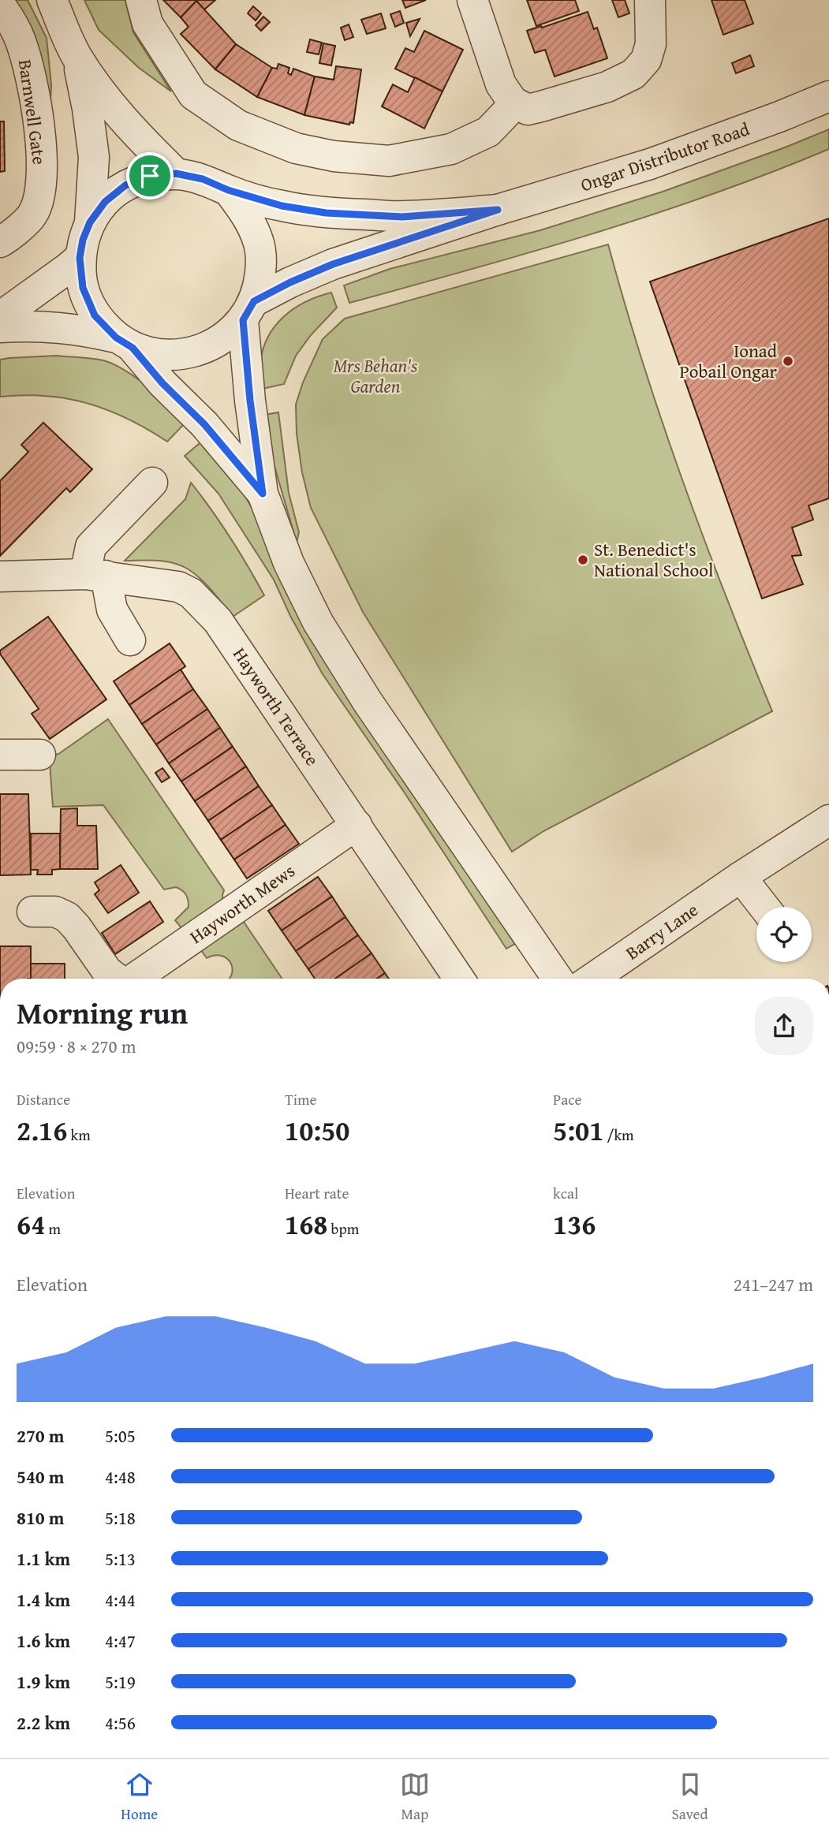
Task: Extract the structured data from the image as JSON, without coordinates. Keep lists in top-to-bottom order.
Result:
{
  "streets": {
    "street": [
      "Barnwell Gate",
      "Ongar Distributor Road",
      "Hayworth Terrace",
      "Hayworth Mews",
      "Barry Lane"
    ]
  },
  "crossings": [
    ["Hayworth Terrace", "Hayworth Mews"]
  ],
  "parks": ["Mrs Behan's Garden"],
  "places": ["Ionad Pobail Ongar", "St. Benedict's National School"],
  "page": {
    "heading": ["Morning run", "09:59 · 8 × 270 m"],
    "stats": [
      ["Distance", "2.16 km"],
      ["Time", "10:50"],
      ["Pace", "5:01 /km"],
      ["Elevation", "64 m"],
      ["Heart rate", "168 bpm"],
      ["kcal", "136"]
    ],
    "chart": ["Elevation", "241–247 m"],
    "list": [
      {
        "name": "270 m",
        "note": "5:05"
      },
      {
        "name": "540 m",
        "note": "4:48"
      },
      {
        "name": "810 m",
        "note": "5:18"
      },
      {
        "name": "1.1 km",
        "note": "5:13"
      },
      {
        "name": "1.4 km",
        "note": "4:44"
      },
      {
        "name": "1.6 km",
        "note": "4:47"
      },
      {
        "name": "1.9 km",
        "note": "5:19"
      },
      {
        "name": "2.2 km",
        "note": "4:56"
      }
    ],
    "tabs": ["Home", "Map", "Saved"]
  }
}
